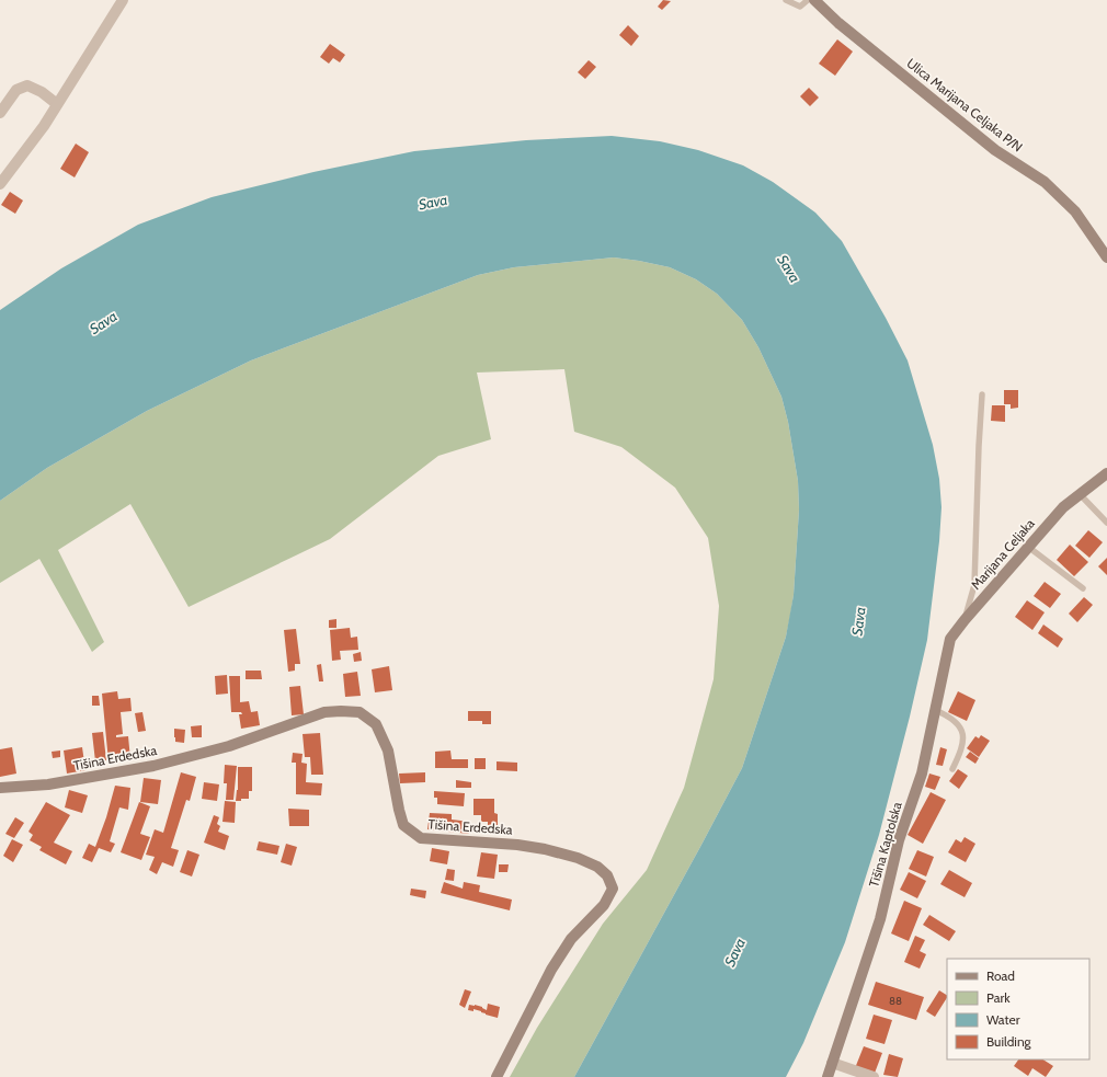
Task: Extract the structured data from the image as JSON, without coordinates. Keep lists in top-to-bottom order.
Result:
{
  "streets": {
    "main road": [
      "Ulica Marijana Celjaka P/N",
      "Marijana Celjaka",
      "Tišina Erdedska",
      "Tišina Kaptolska"
    ]
  },
  "crossings": [
    ["Marijana Celjaka", "Tišina Kaptolska"]
  ],
  "water": ["Sava"],
  "house_numbers": ["88"],
  "legend": [
    "Road",
    "Park",
    "Water",
    "Building"
  ]
}
